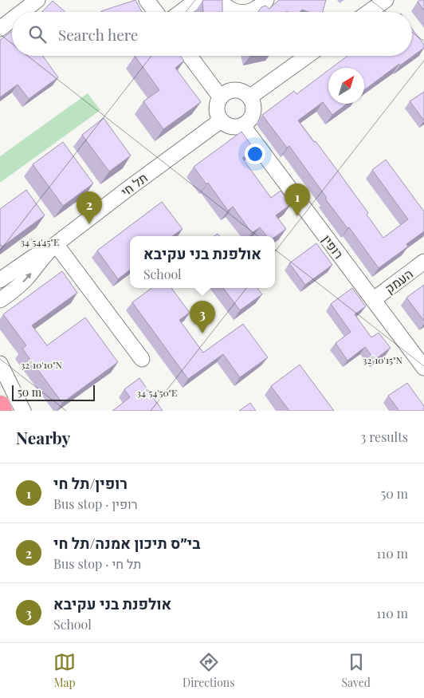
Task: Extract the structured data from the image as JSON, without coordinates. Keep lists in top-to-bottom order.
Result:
{
  "streets": {
    "street": ["תל חי", "רופין", "העמק"]
  },
  "crossings": [
    ["תל חי", "רופין"],
    ["רופין", "העמק"]
  ],
  "scale_bar": "50 m",
  "north": "top right",
  "page": {
    "search": "Search here",
    "pins": ["1", "2", "3"],
    "popup": ["אולפנת בני עקיבא", "School"],
    "scale": "50 m",
    "heading": ["Nearby", "3 results"],
    "list": [
      {
        "mark": "1",
        "name": "רופין/תל חי",
        "note": "Bus stop · רופין",
        "value": "50 m"
      },
      {
        "mark": "2",
        "name": "בי״ס תיכון אמנה/תל חי",
        "note": "Bus stop · תל חי",
        "value": "110 m"
      },
      {
        "mark": "3",
        "name": "אולפנת בני עקיבא",
        "note": "School",
        "value": "110 m"
      }
    ],
    "nav": ["Map", "Directions", "Saved"]
  },
  "coordinates": [
    "34°54'45\"E",
    "32°10'15\"N",
    "32°10'10\"N",
    "34°54'50\"E"
  ]
}
